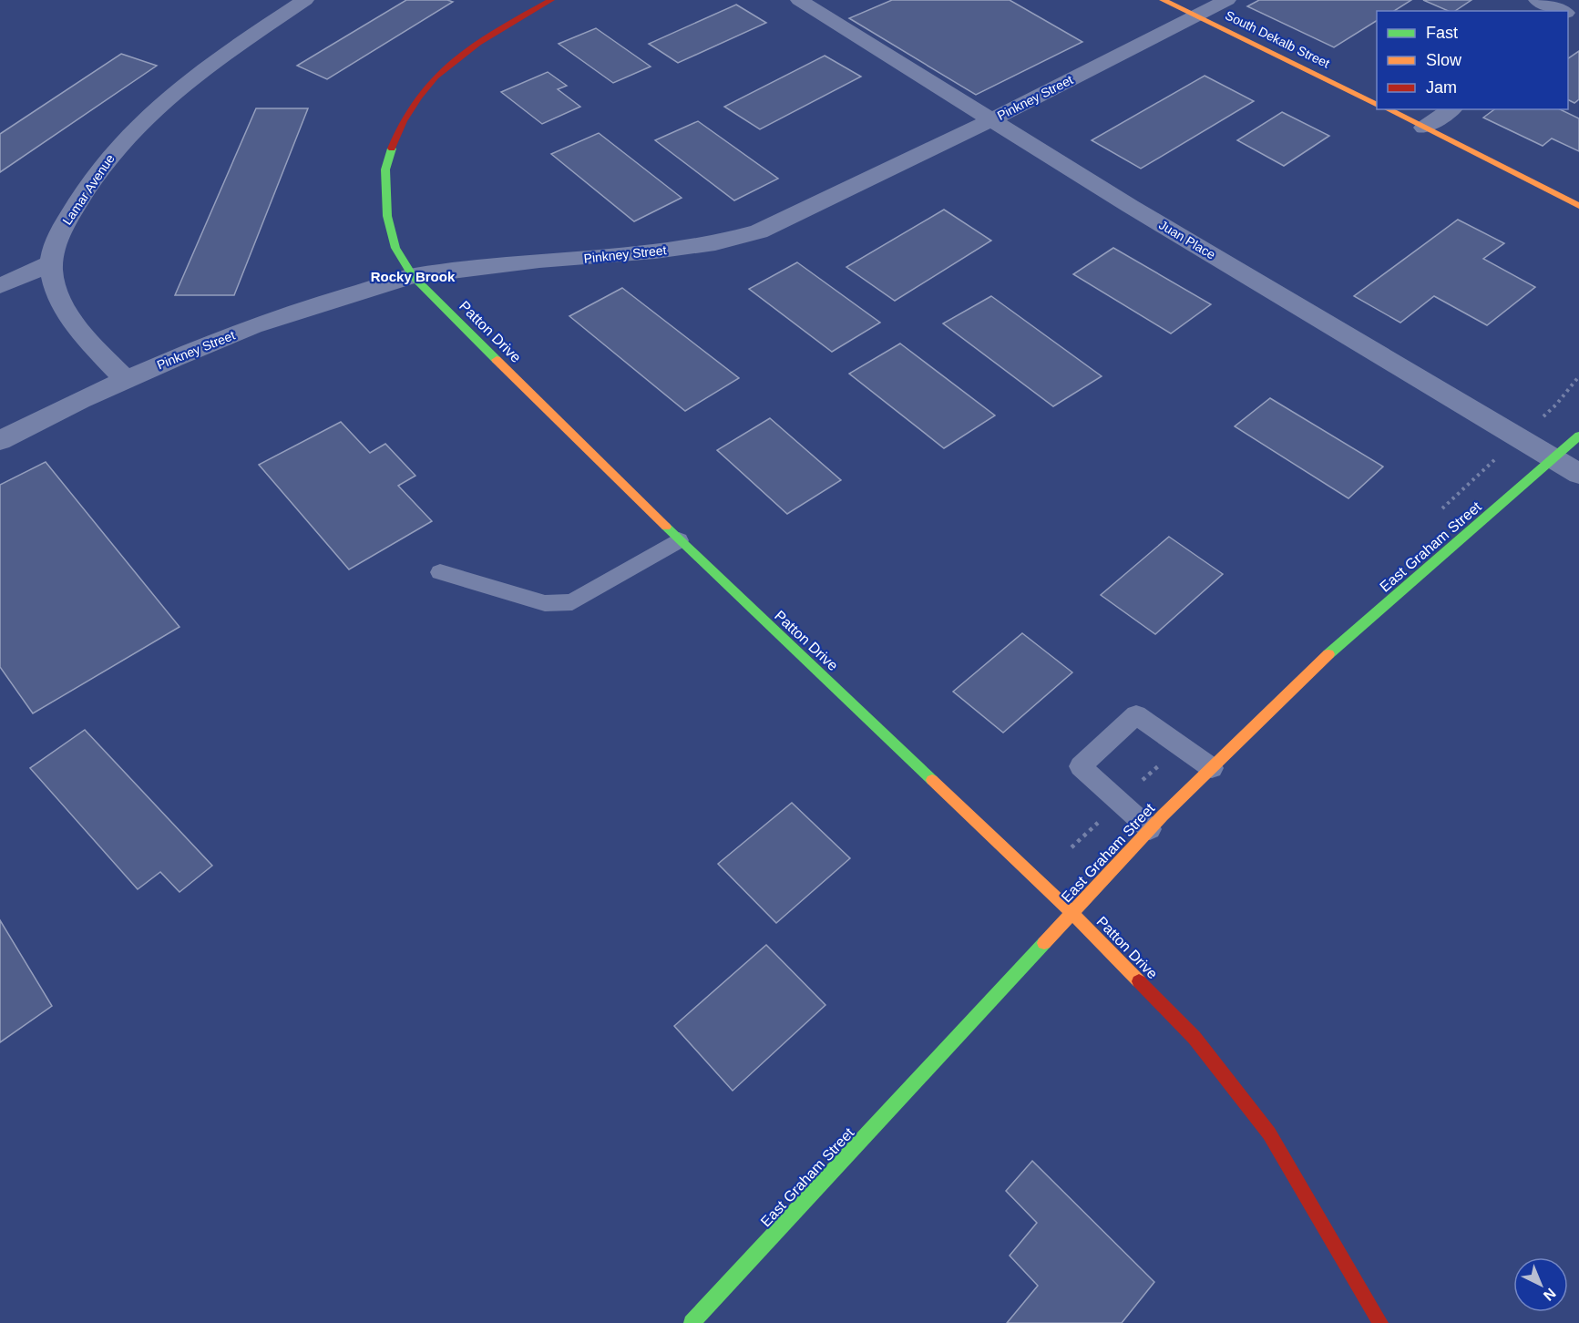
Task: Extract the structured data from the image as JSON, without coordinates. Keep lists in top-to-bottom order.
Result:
{
  "streets": {
    "street": [
      "South Dekalb Street",
      "Pinkney Street",
      "Lamar Avenue",
      "Juan Place",
      "Patton Drive",
      "East Graham Street"
    ]
  },
  "crossings": [
    ["South Dekalb Street", "Pinkney Street"],
    ["Pinkney Street", "Lamar Avenue"],
    ["Pinkney Street", "Juan Place"],
    ["Pinkney Street", "Patton Drive"],
    ["Juan Place", "East Graham Street"],
    ["Patton Drive", "East Graham Street"]
  ],
  "districts": ["Rocky Brook"],
  "legend": ["Fast", "Slow", "Jam"],
  "north": "bottom right"
}
